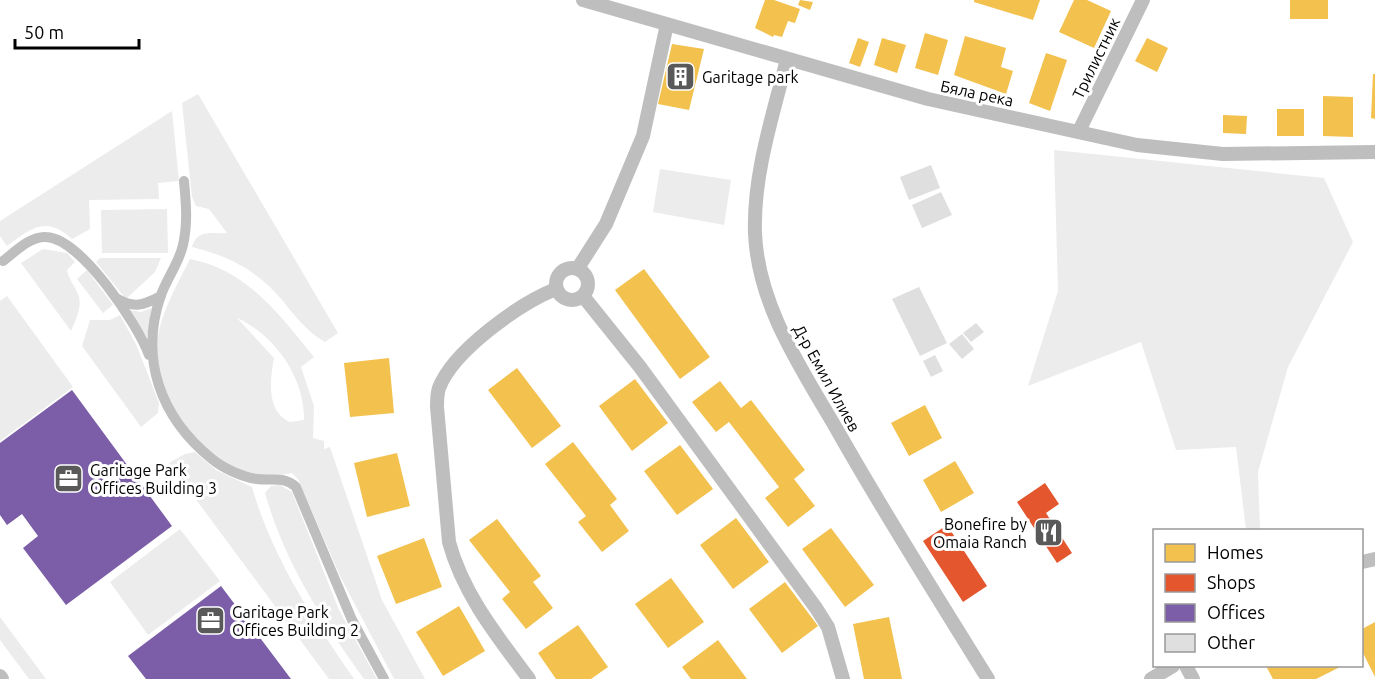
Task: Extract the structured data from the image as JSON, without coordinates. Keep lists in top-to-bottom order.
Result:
{
  "streets": {
    "street": ["Трилистник", "Бяла река", "Д-р Емил Илиев"]
  },
  "crossings": [
    ["Трилистник", "Бяла река"],
    ["Бяла река", "Д-р Емил Илиев"]
  ],
  "places": {
    "building": ["Garitage park"],
    "office": ["Garitage Park Offices Building 3", "Garitage Park Offices Building 2"],
    "restaurant": ["Bonefire by Omaia Ranch"]
  },
  "legend": [
    "Homes",
    "Shops",
    "Offices",
    "Other"
  ],
  "scale_bar": "50 m"
}
